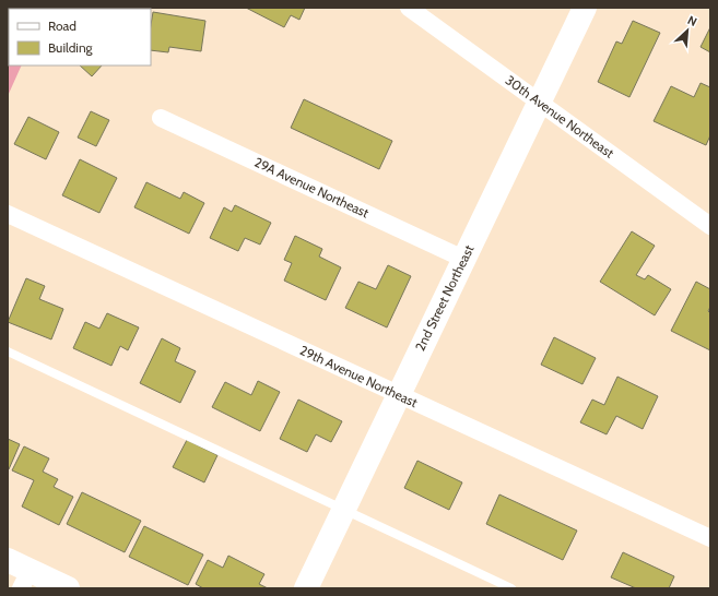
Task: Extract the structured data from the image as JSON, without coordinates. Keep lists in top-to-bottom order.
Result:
{
  "streets": {
    "street": [
      "30th Avenue Northeast",
      "29A Avenue Northeast",
      "2nd Street Northeast",
      "29th Avenue Northeast"
    ]
  },
  "crossings": [
    ["30th Avenue Northeast", "2nd Street Northeast"],
    ["29A Avenue Northeast", "2nd Street Northeast"],
    ["2nd Street Northeast", "29th Avenue Northeast"]
  ],
  "legend": ["Road", "Building"],
  "north": "top right"
}
